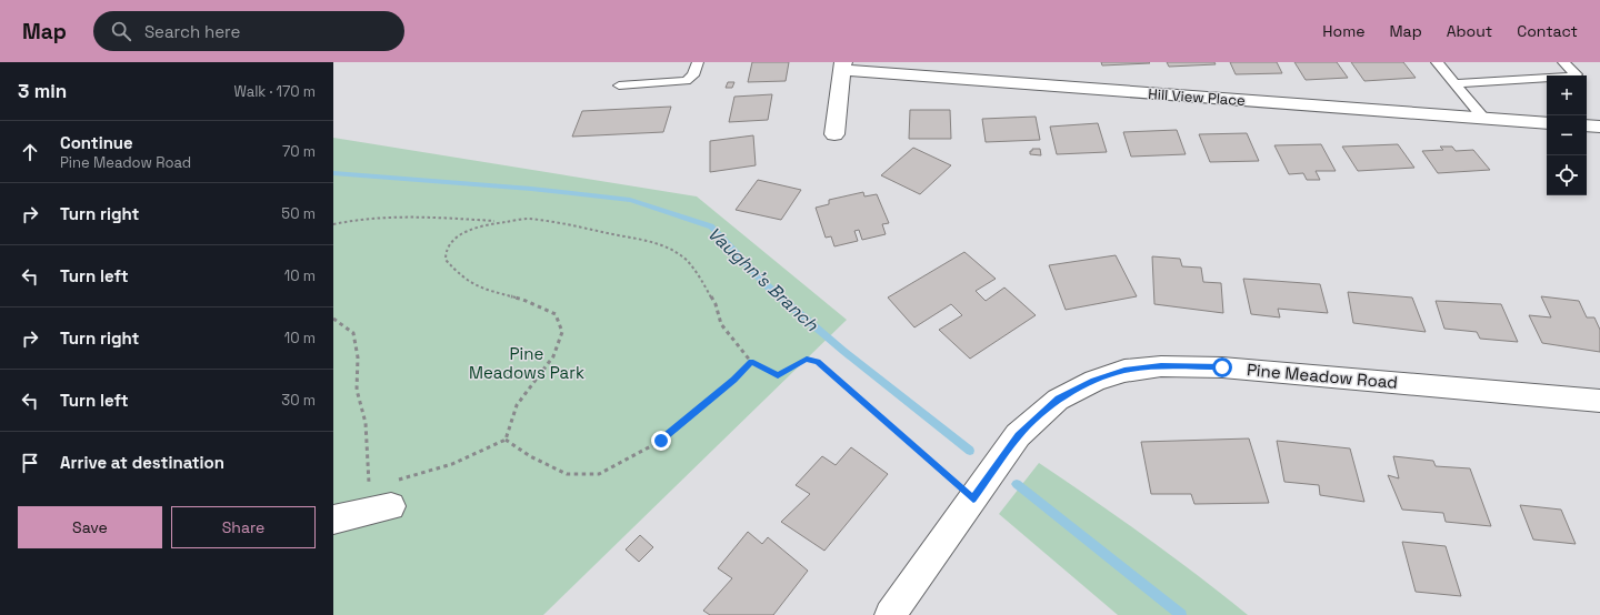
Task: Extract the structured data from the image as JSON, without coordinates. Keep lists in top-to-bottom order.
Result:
{
  "streets": {
    "street": ["Hill View Place", "Pine Meadow Road"]
  },
  "water": ["Vaughn's Branch"],
  "parks": ["Pine Meadows Park"],
  "page": {
    "header": "Map",
    "search": "Search here",
    "nav": [
      "Home",
      "Map",
      "About",
      "Contact"
    ],
    "heading": ["3 min", "Walk · 170 m"],
    "map_buttons": ["+", "−"],
    "list": [
      ["Continue", "Pine Meadow Road", "70 m"],
      ["Turn right", "50 m"],
      ["Turn left", "10 m"],
      ["Turn right", "10 m"],
      ["Turn left", "30 m"],
      "Arrive at destination"
    ],
    "buttons": ["Save", "Share"]
  }
}
